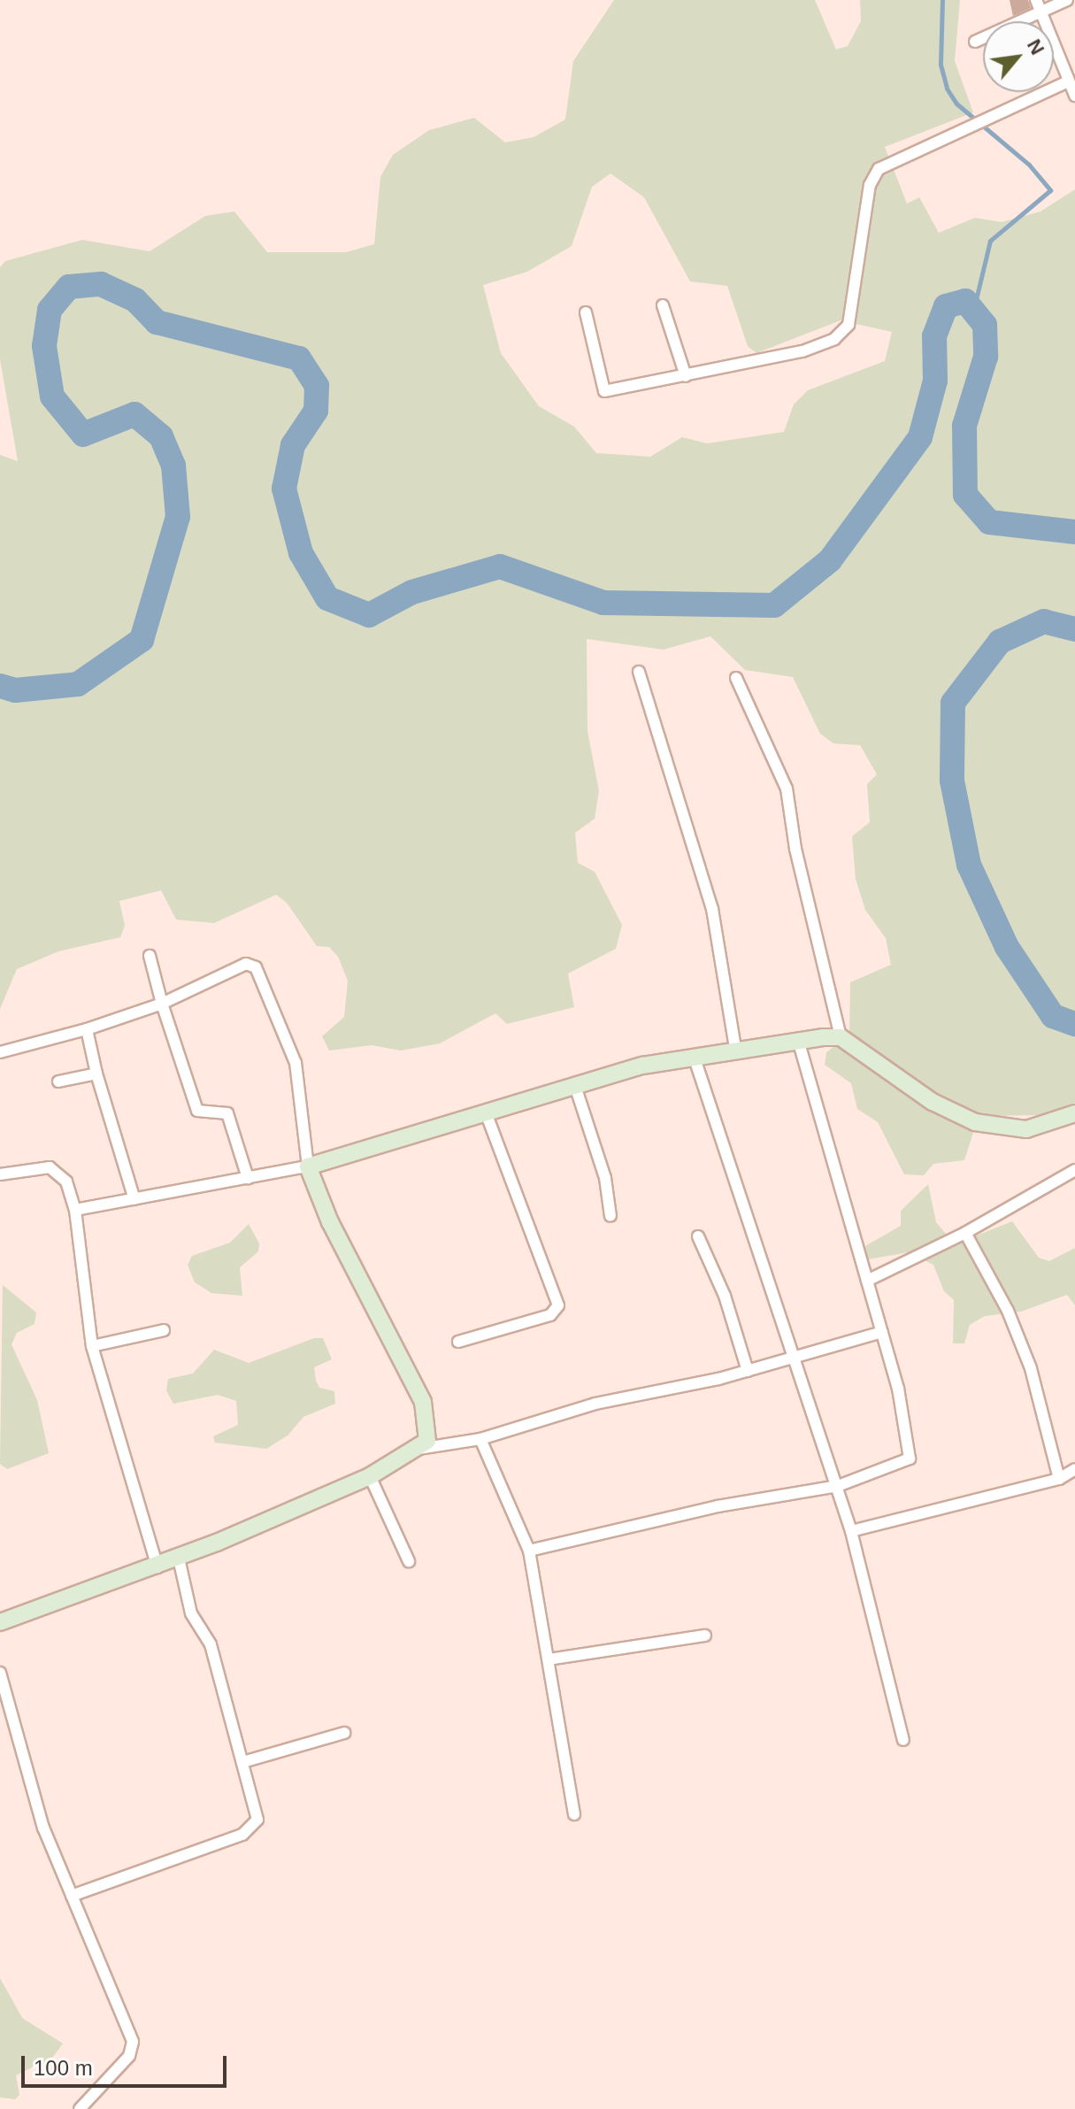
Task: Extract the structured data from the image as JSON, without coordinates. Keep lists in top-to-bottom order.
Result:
{
  "scale_bar": "100 m",
  "north": "top right"
}
